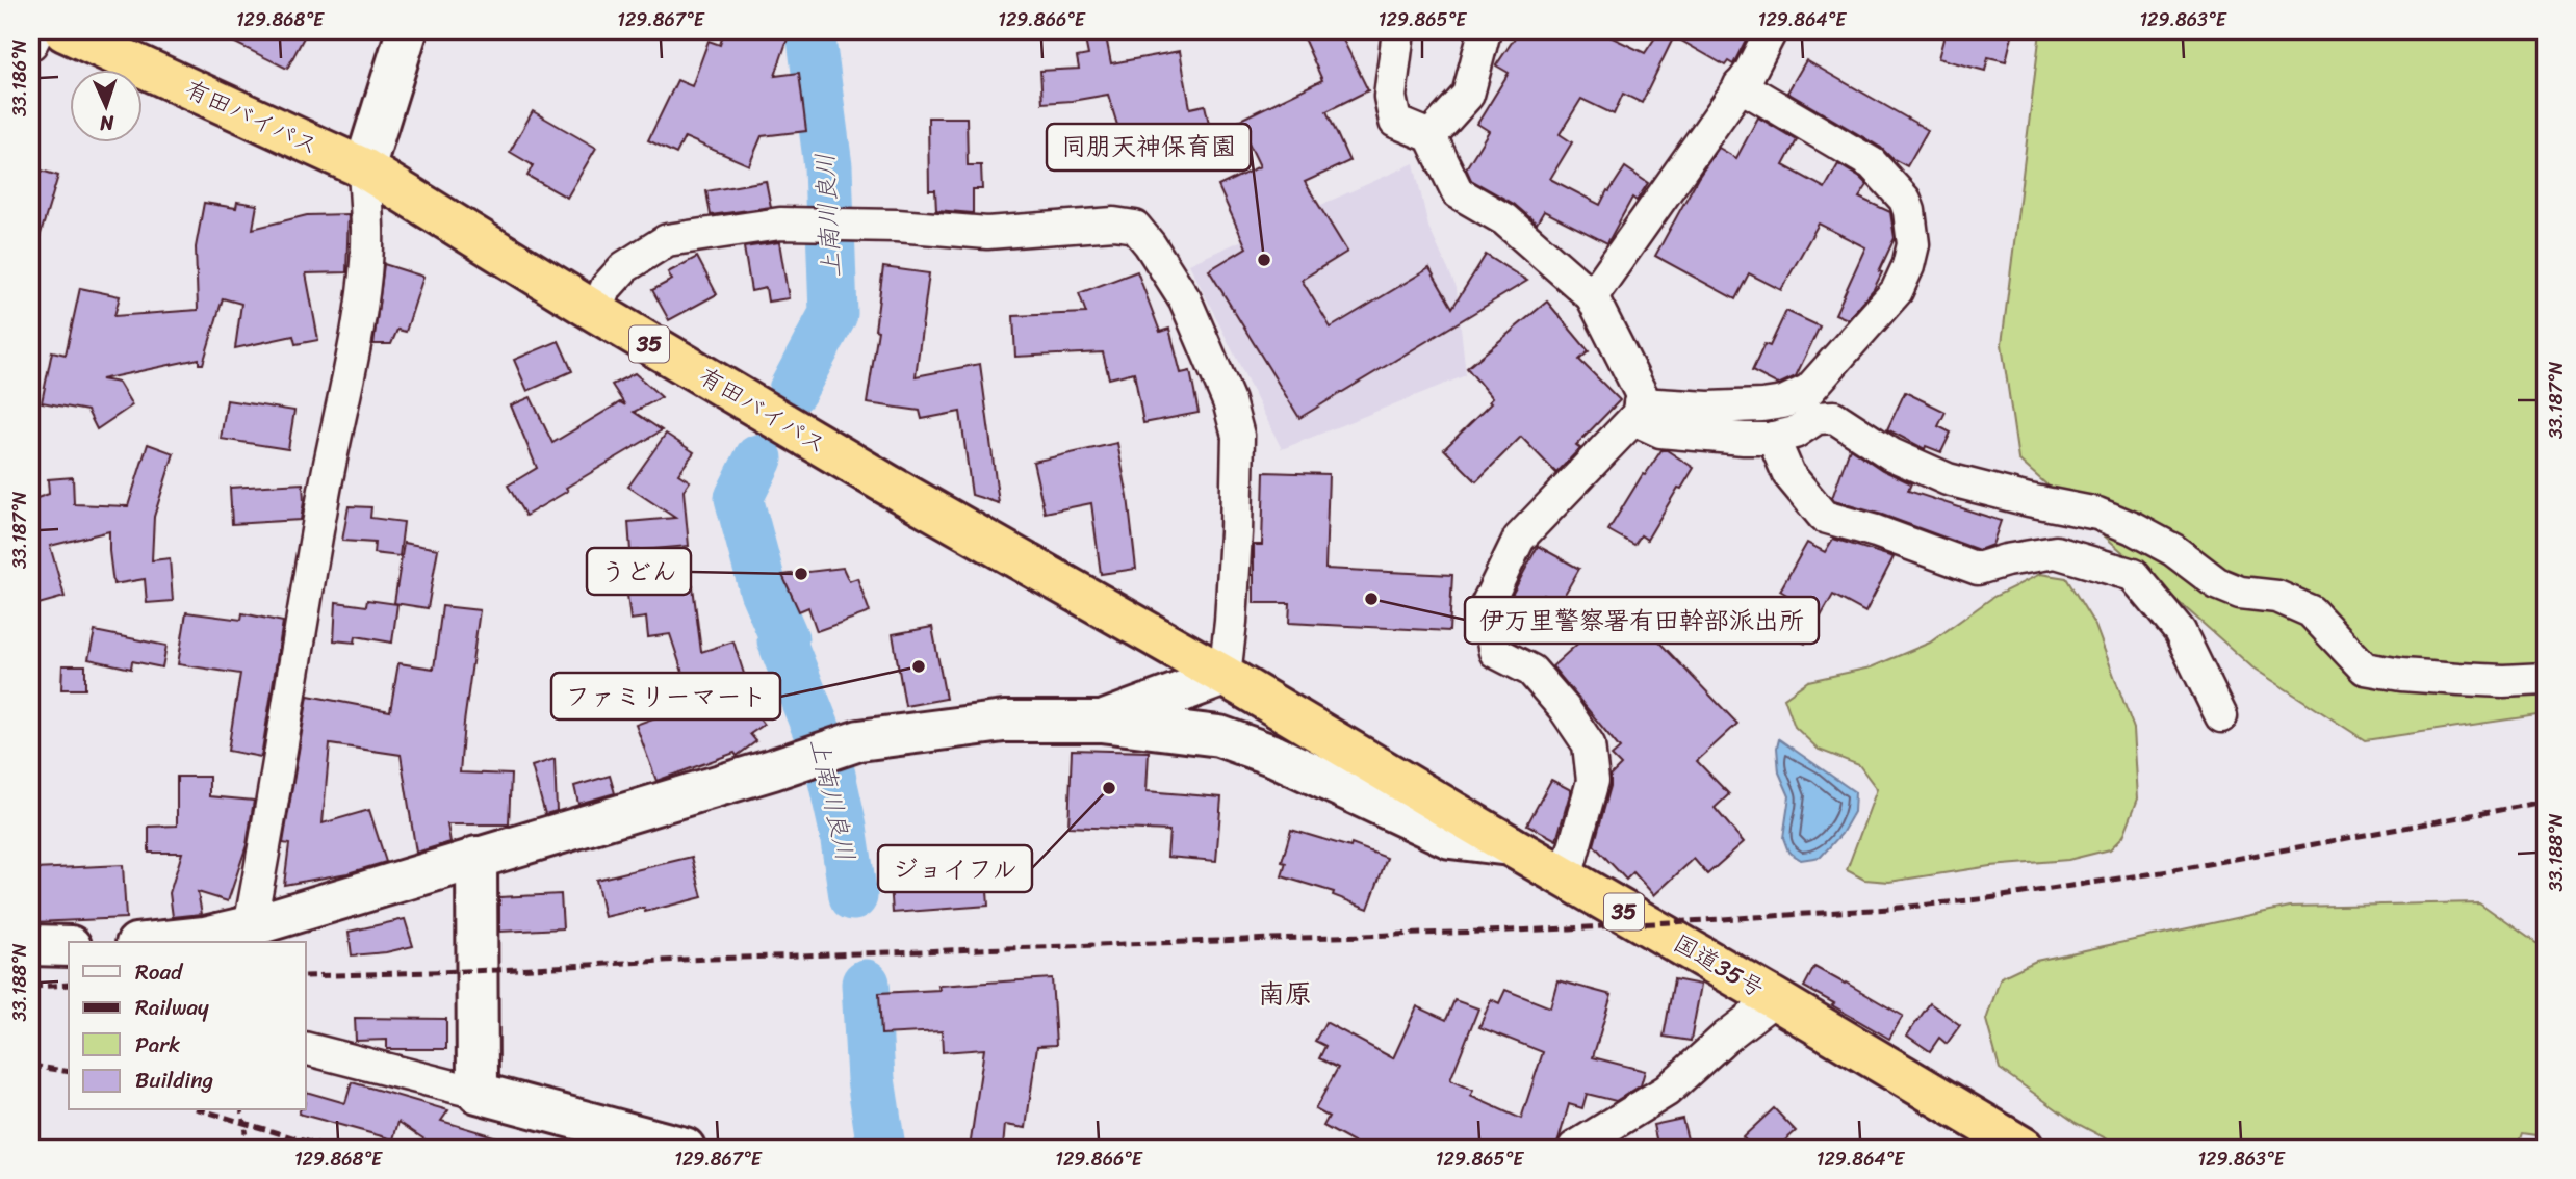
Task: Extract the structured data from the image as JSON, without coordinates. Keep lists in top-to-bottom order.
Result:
{
  "streets": {
    "highway": ["有田バイパス", "35", "国道35号"]
  },
  "crossings": [
    ["有田バイパス", "国道35号"]
  ],
  "districts": ["南原"],
  "water": ["上南川良川"],
  "places": [
    "同朋天神保育園",
    "うどん",
    "伊万里警察署有田幹部派出所",
    "ファミリーマート",
    "ジョイフル"
  ],
  "legend": [
    "Road",
    "Railway",
    "Park",
    "Building"
  ],
  "north": "bottom",
  "coordinates": [
    "129.868°E",
    "129.867°E",
    "129.866°E",
    "129.865°E",
    "129.864°E",
    "129.863°E",
    "33.186°N",
    "33.187°N",
    "33.188°N"
  ]
}
